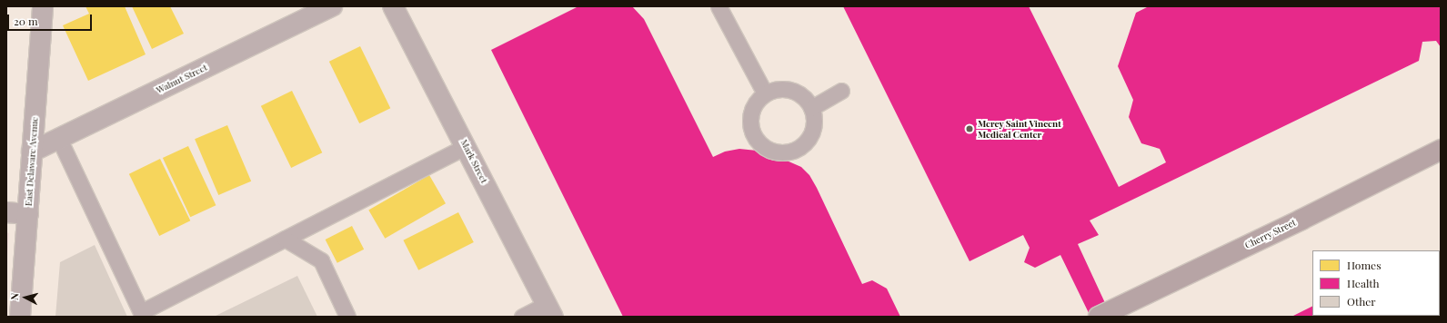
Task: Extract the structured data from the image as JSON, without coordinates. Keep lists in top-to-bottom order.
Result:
{
  "streets": {
    "main road": ["Cherry Street"],
    "street": ["Walnut Street", "East Delaware Avenue", "Mark Street"]
  },
  "crossings": [
    ["Walnut Street", "East Delaware Avenue"]
  ],
  "places": ["Mercy Saint Vincent Medical Center"],
  "legend": ["Homes", "Health", "Other"],
  "scale_bar": "20 m",
  "north": "left"
}
